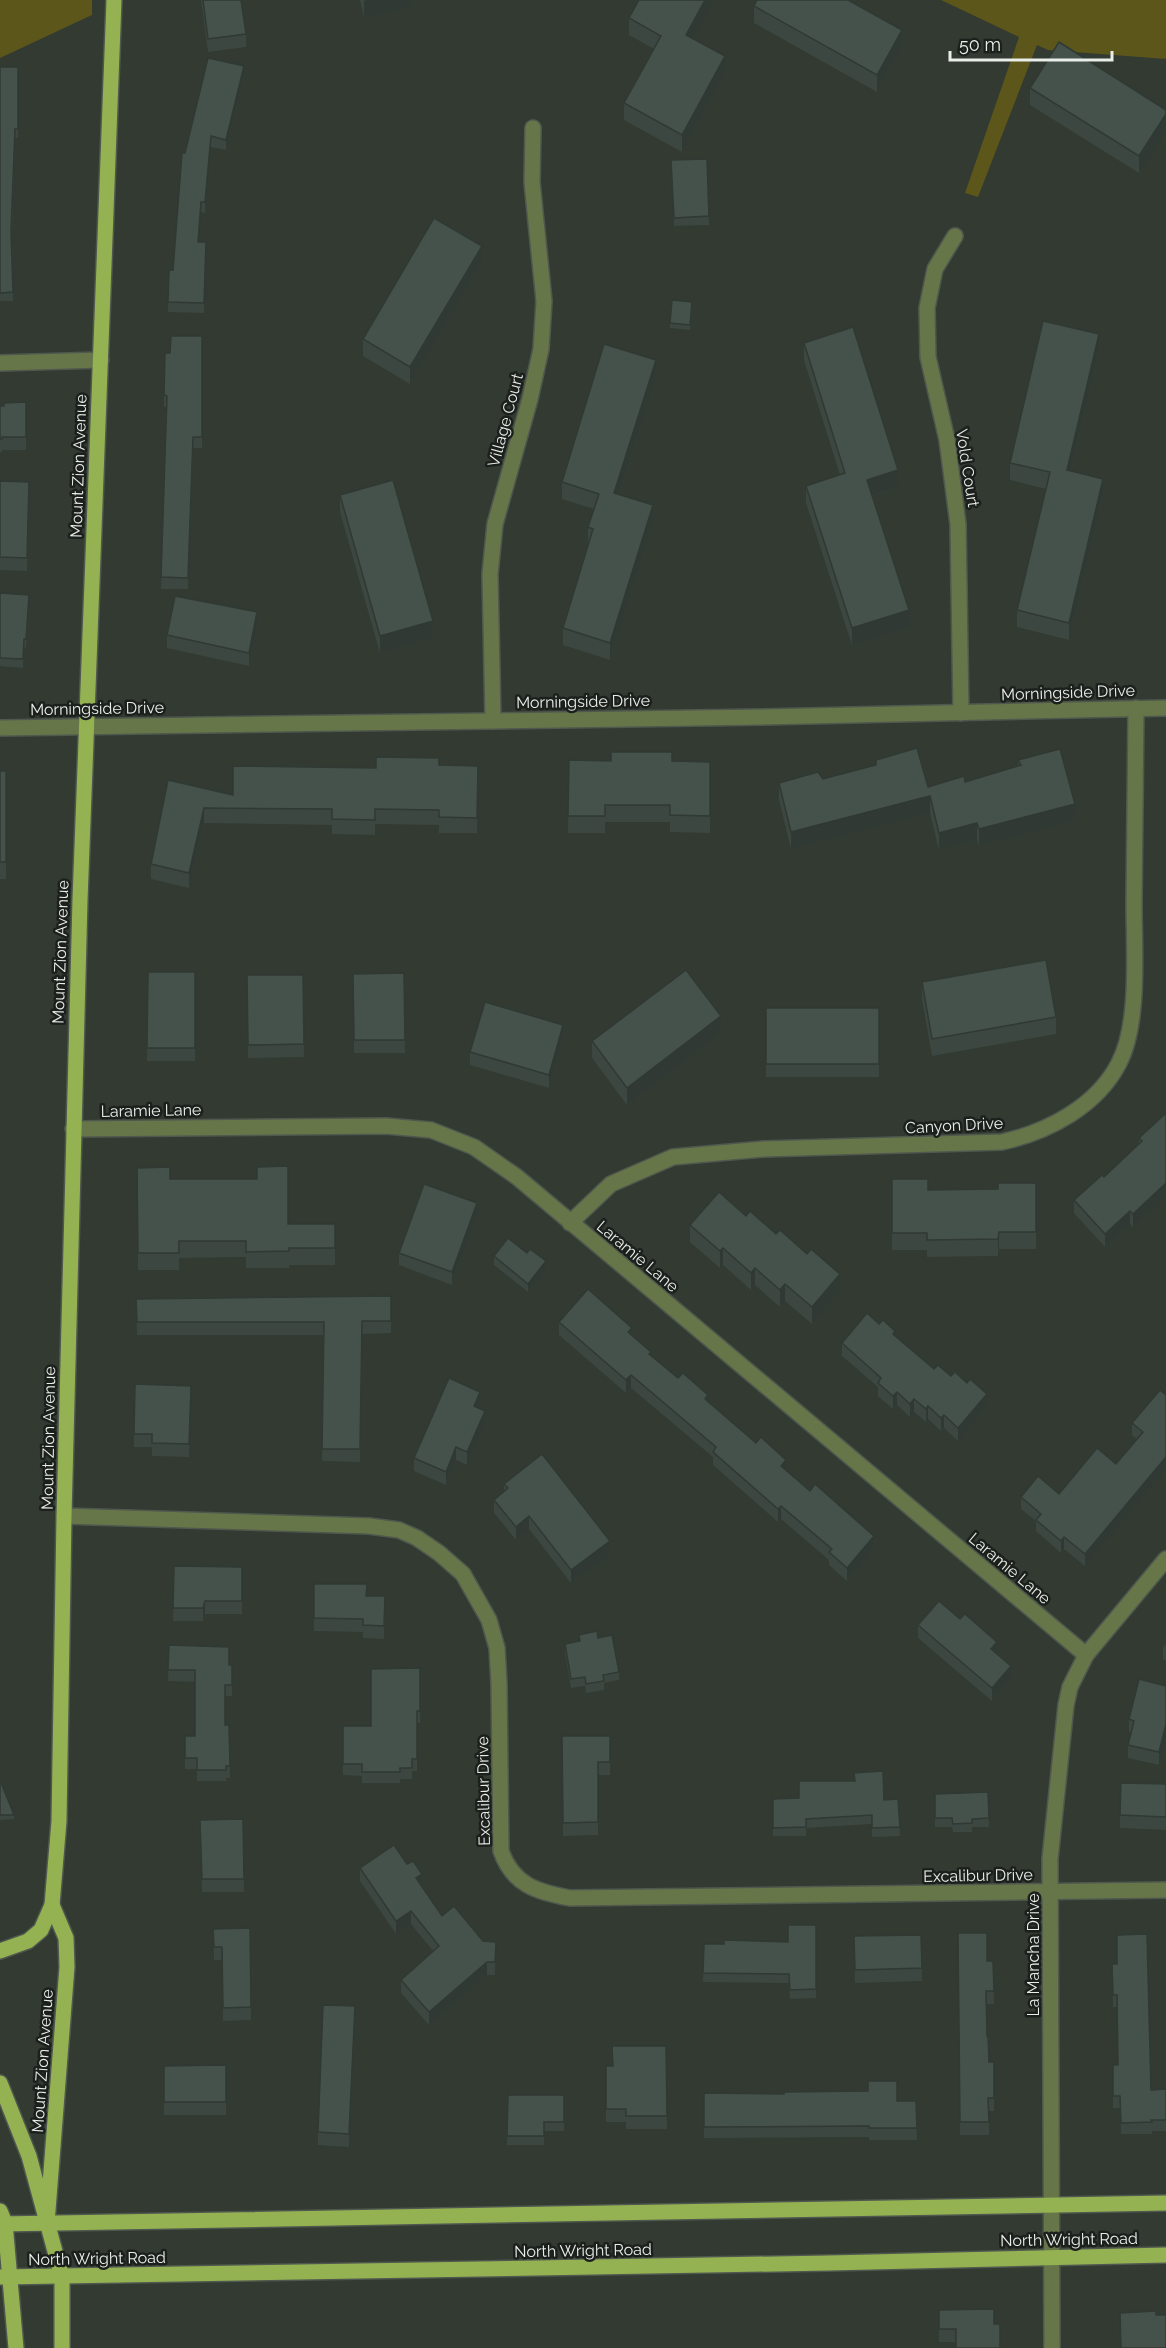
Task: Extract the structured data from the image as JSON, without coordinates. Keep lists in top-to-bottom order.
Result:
{
  "streets": {
    "main road": ["Mount Zion Avenue", "North Wright Road"],
    "street": [
      "Village Court",
      "Vold Court",
      "Morningside Drive",
      "Laramie Lane",
      "Canyon Drive",
      "Excalibur Drive",
      "La Mancha Drive"
    ]
  },
  "crossings": [
    ["Village Court", "Morningside Drive"],
    ["Mount Zion Avenue", "Morningside Drive"],
    ["Mount Zion Avenue", "Laramie Lane"],
    ["Mount Zion Avenue", "Excalibur Drive"],
    ["Vold Court", "Morningside Drive"],
    ["Morningside Drive", "Canyon Drive"],
    ["Laramie Lane", "Canyon Drive"],
    ["Laramie Lane", "La Mancha Drive"],
    ["Excalibur Drive", "La Mancha Drive"],
    ["La Mancha Drive", "North Wright Road"]
  ],
  "scale_bar": "50 m"
}
